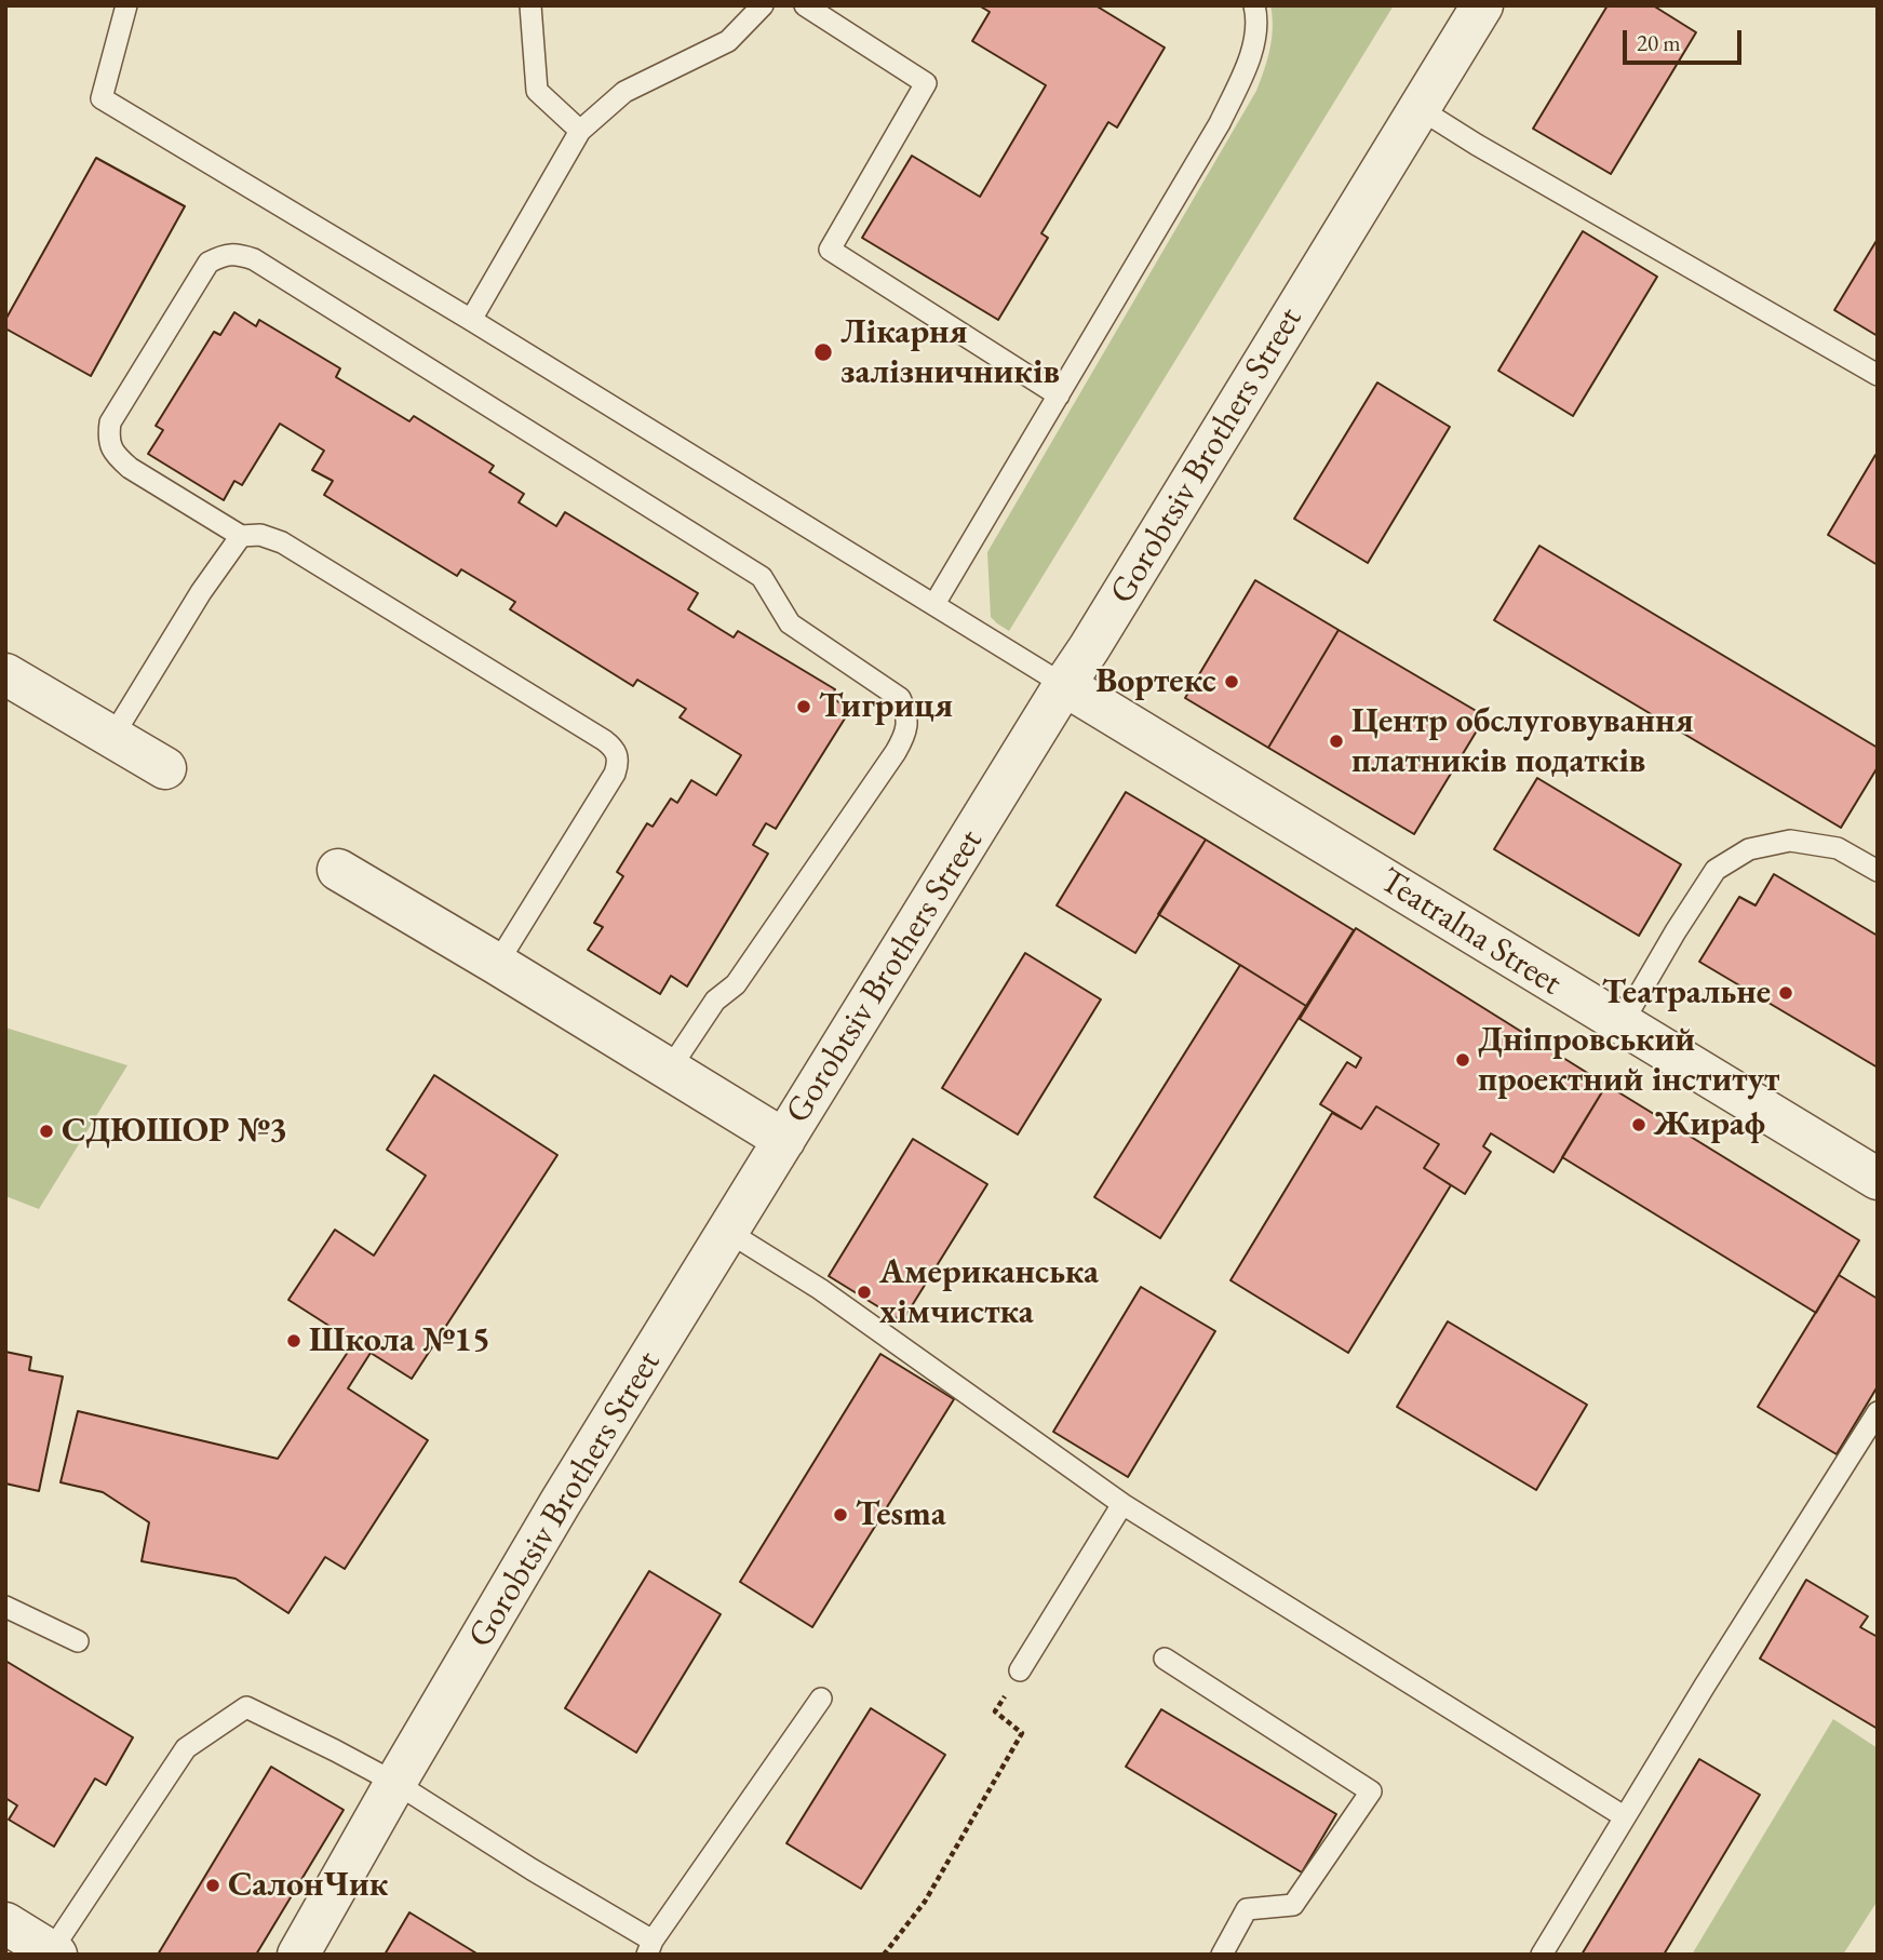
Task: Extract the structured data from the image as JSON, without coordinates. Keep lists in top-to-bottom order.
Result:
{
  "streets": {
    "street": ["Gorobtsiv Brothers Street", "Teatralna Street"]
  },
  "crossings": [
    ["Gorobtsiv Brothers Street", "Teatralna Street"]
  ],
  "places": [
    "Лікарня залізничників",
    "Вортекс",
    "Тигриця",
    "Центр обслуговування платників податків",
    "Театральне",
    "Дніпровський проектний інститут",
    "Жираф",
    "СДЮШОР №3",
    "Американська хімчистка",
    "Школа №15",
    "Tesma",
    "СалонЧик"
  ],
  "scale_bar": "20 m"
}
